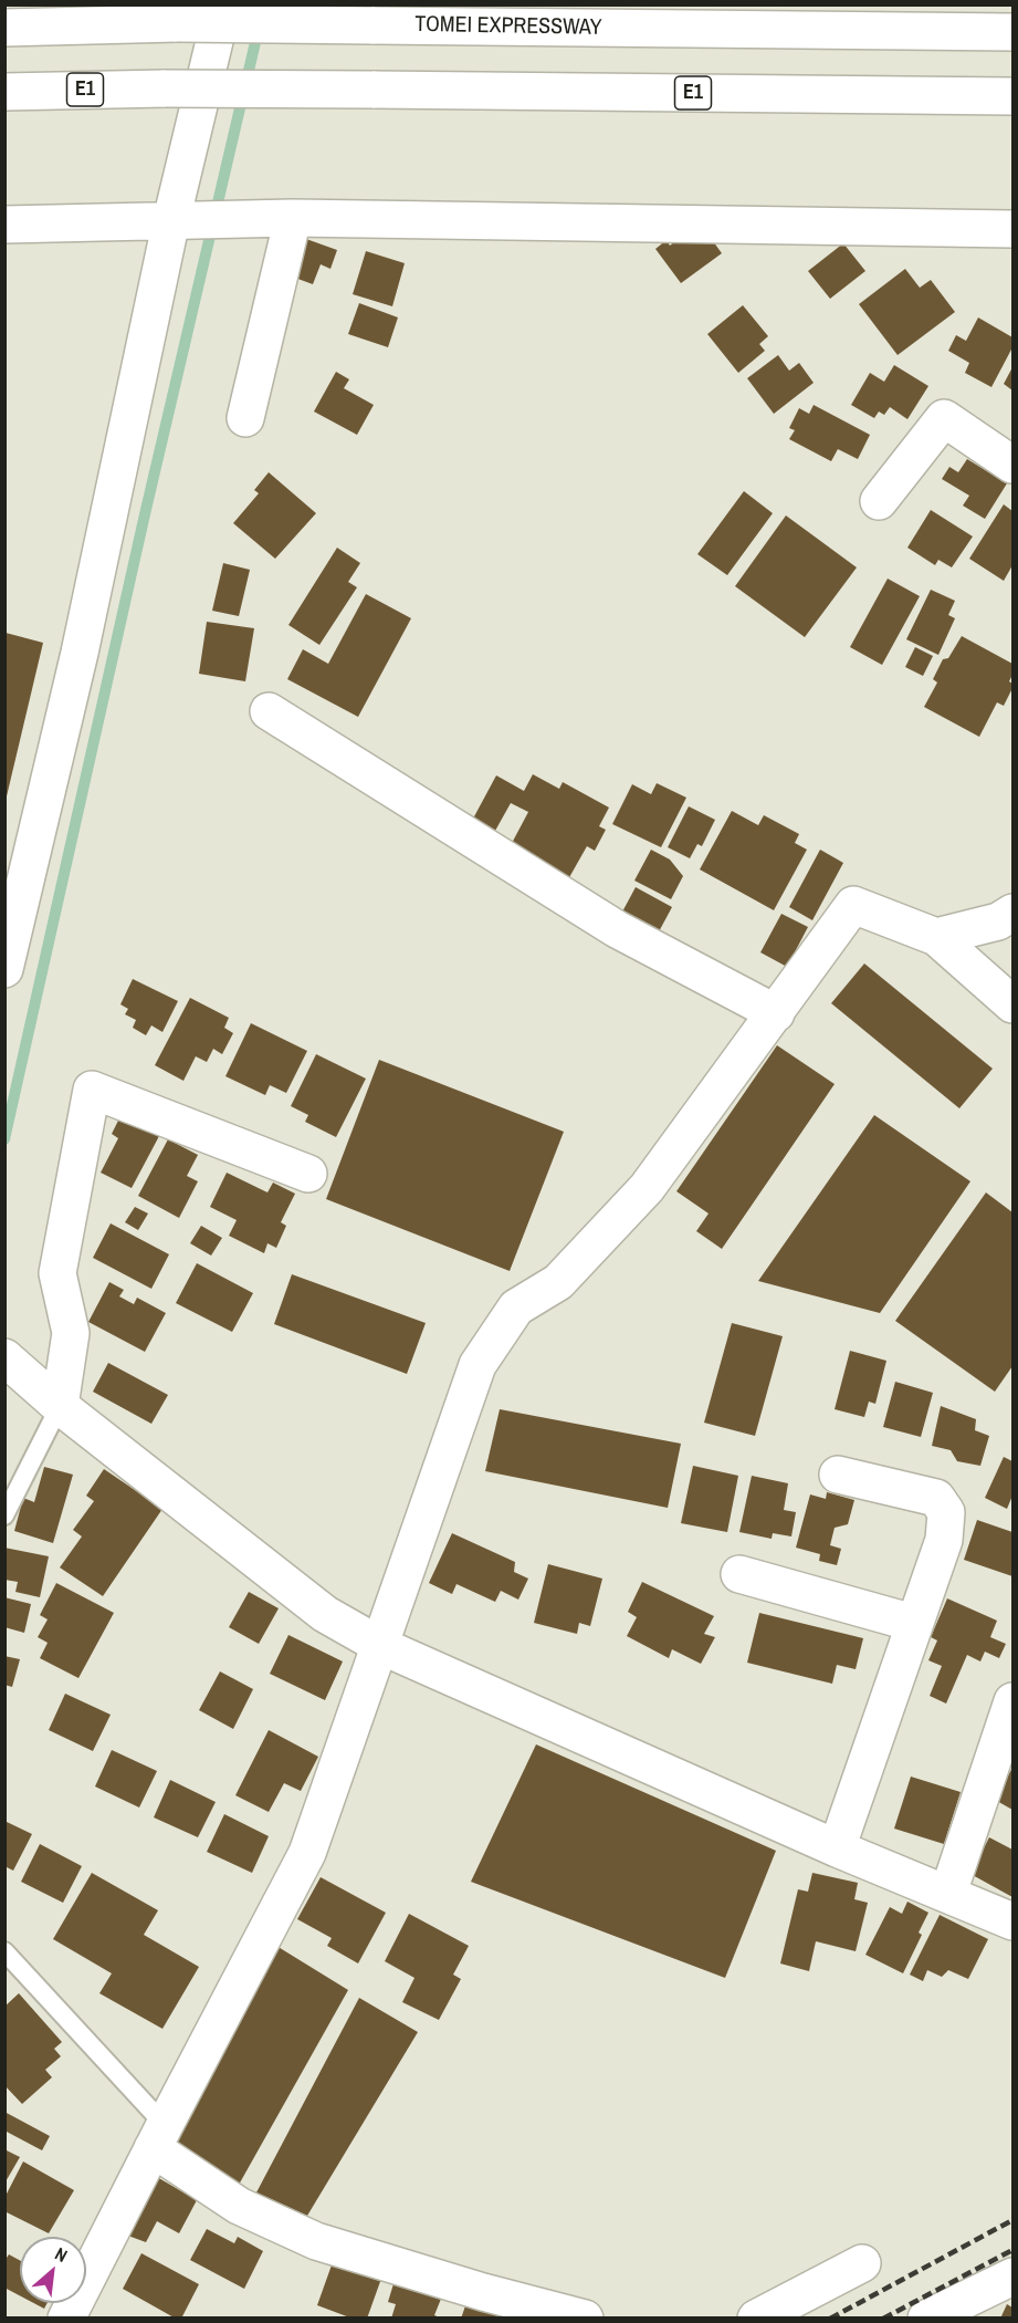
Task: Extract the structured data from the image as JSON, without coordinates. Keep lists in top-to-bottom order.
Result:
{
  "streets": {
    "main road": ["TOMEI EXPRESSWAY", "E1"]
  },
  "north": "top right"
}
